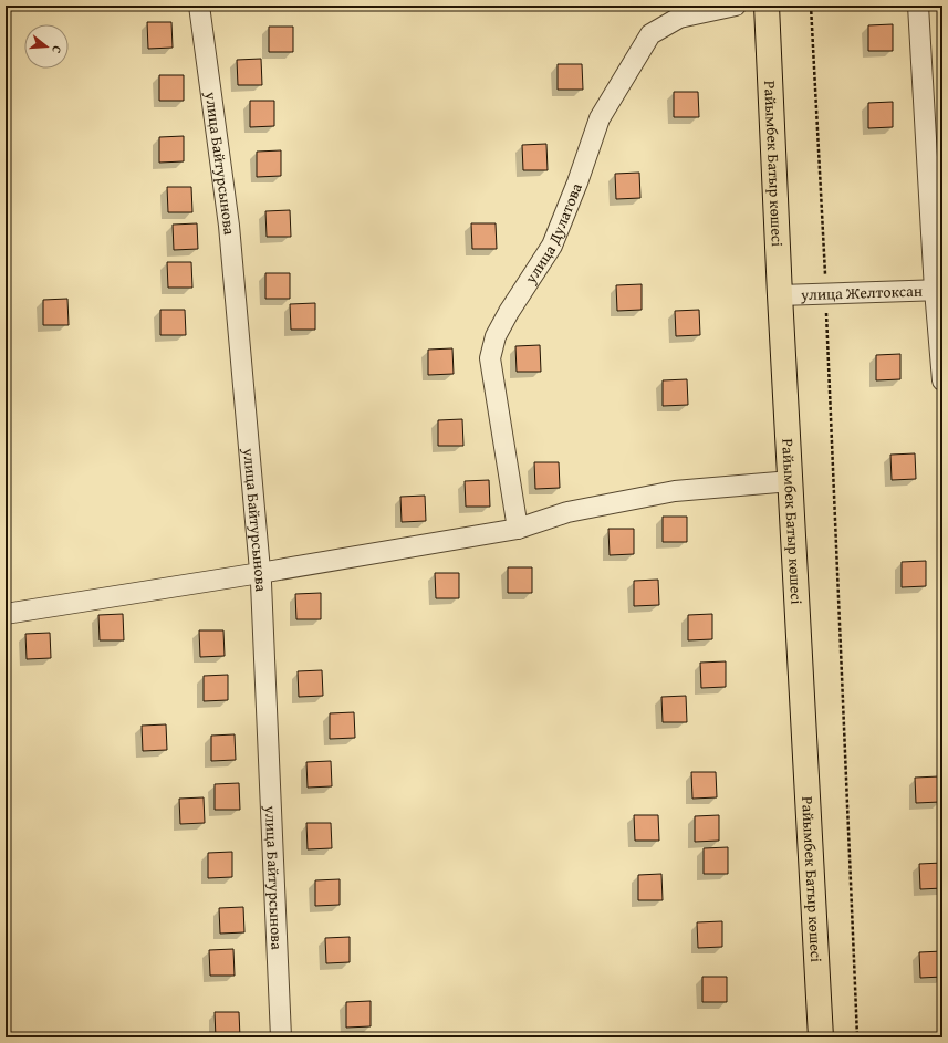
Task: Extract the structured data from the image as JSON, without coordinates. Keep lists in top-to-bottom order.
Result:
{
  "streets": {
    "main road": ["Райымбек Батыр көшесі"],
    "street": ["улица Байтурсынова", "улица Дулатова", "улица Желтоксан"]
  },
  "crossings": [
    ["Райымбек Батыр көшесі", "улица Желтоксан"]
  ],
  "north": "right"
}
